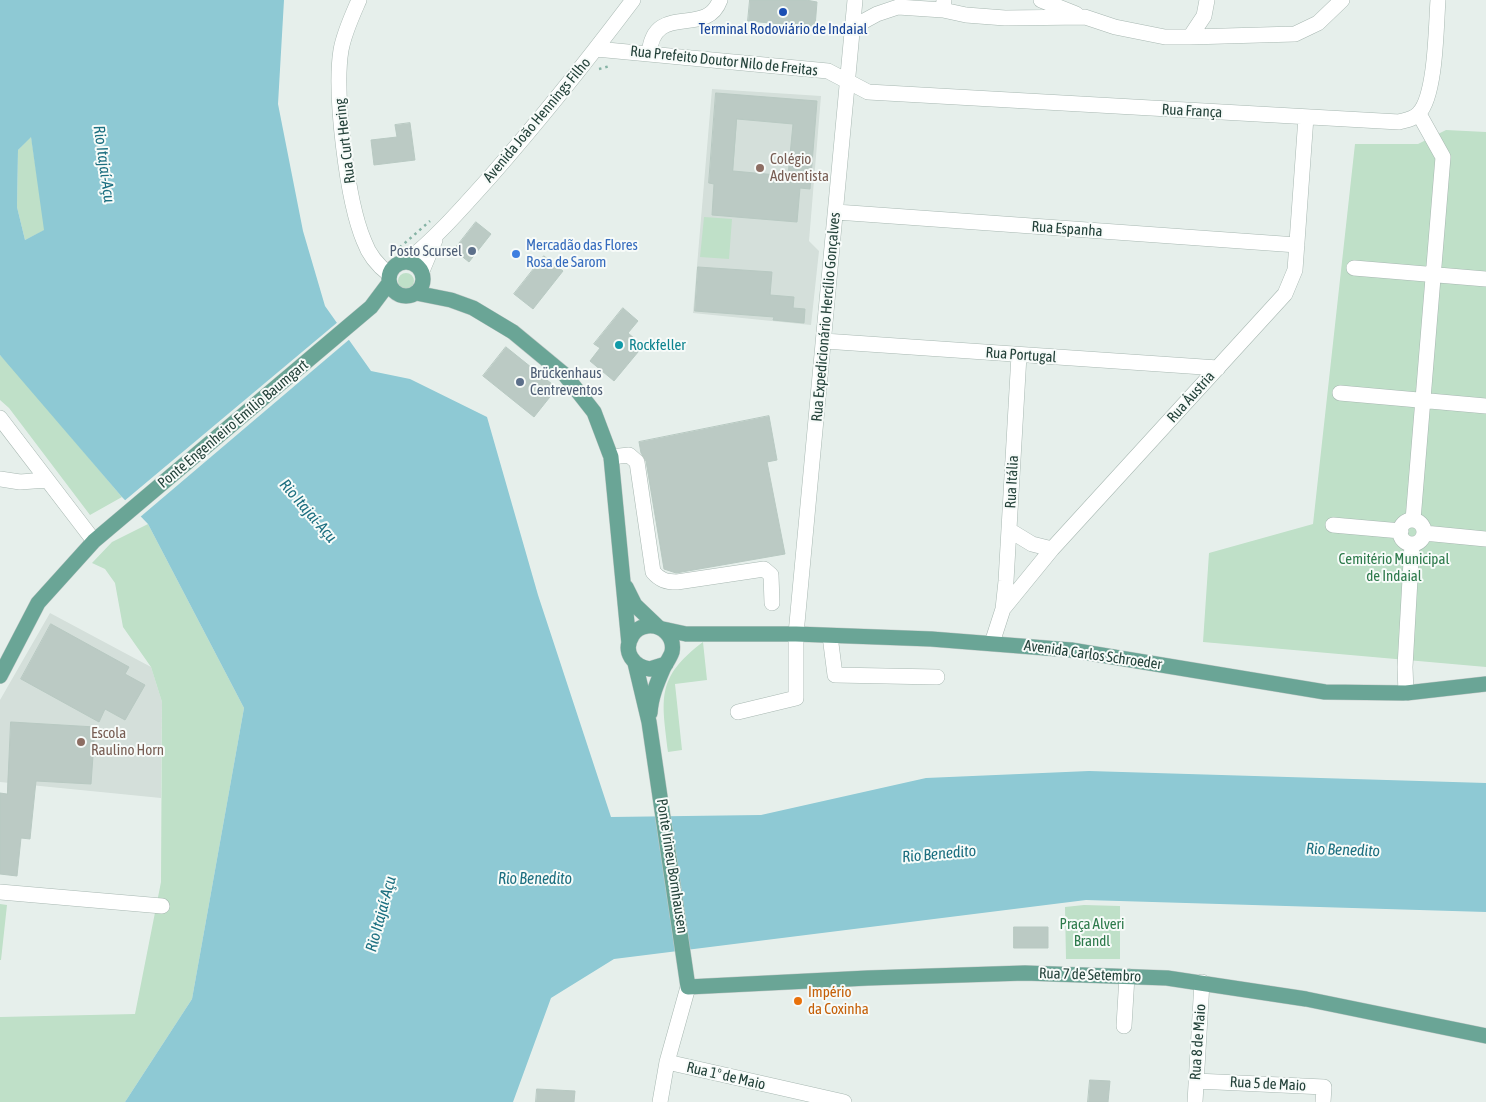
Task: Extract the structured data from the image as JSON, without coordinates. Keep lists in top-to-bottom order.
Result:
{
  "streets": {
    "main road": [
      "Ponte Engenheiro Emílio Baumgart",
      "Avenida Carlos Schroeder",
      "Ponte Irineu Bornhausen",
      "Rua 7 de Setembro"
    ],
    "street": [
      "Rua Prefeito Doutor Nilo de Freitas",
      "Rua França",
      "Avenida João Hennings Filho",
      "Rua Curt Hering",
      "Rua Espanha",
      "Rua Expedicionário Hercílio Gonçalves",
      "Rua Portugal",
      "Rua Áustria",
      "Rua Itália",
      "Rua 8 de Maio",
      "Rua 1º de Maio",
      "Rua 5 de Maio"
    ]
  },
  "crossings": [
    ["Rua Prefeito Doutor Nilo de Freitas", "Rua França"],
    ["Rua Prefeito Doutor Nilo de Freitas", "Avenida João Hennings Filho"],
    ["Rua Prefeito Doutor Nilo de Freitas", "Rua Expedicionário Hercílio Gonçalves"],
    ["Rua França", "Rua Expedicionário Hercílio Gonçalves"],
    ["Rua França", "Rua Áustria"],
    ["Avenida João Hennings Filho", "Rua Curt Hering"],
    ["Avenida João Hennings Filho", "Ponte Engenheiro Emílio Baumgart"],
    ["Rua Curt Hering", "Ponte Engenheiro Emílio Baumgart"],
    ["Rua Espanha", "Rua Expedicionário Hercílio Gonçalves"],
    ["Rua Espanha", "Rua Áustria"],
    ["Rua Expedicionário Hercílio Gonçalves", "Rua Portugal"],
    ["Rua Expedicionário Hercílio Gonçalves", "Avenida Carlos Schroeder"],
    ["Rua Portugal", "Rua Áustria"],
    ["Rua Portugal", "Rua Itália"],
    ["Rua Áustria", "Rua Itália"],
    ["Rua Áustria", "Avenida Carlos Schroeder"],
    ["Ponte Irineu Bornhausen", "Rua 7 de Setembro"],
    ["Rua 7 de Setembro", "Rua 8 de Maio"],
    ["Rua 8 de Maio", "Rua 5 de Maio"]
  ],
  "water": ["Rio Itajaí-Açu", "Rio Benedito"],
  "parks": ["Cemitério Municipal de Indaial", "Praça Alveri Brandl"],
  "places": [
    "Terminal Rodoviário de Indaial",
    "Colégio Adventista",
    "Posto Scursel",
    "Mercadão das Flores Rosa de Sarom",
    "Rockfeller",
    "Brückenhaus Centreventos",
    "Escola Raulino Horn",
    "Império da Coxinha"
  ]
}
